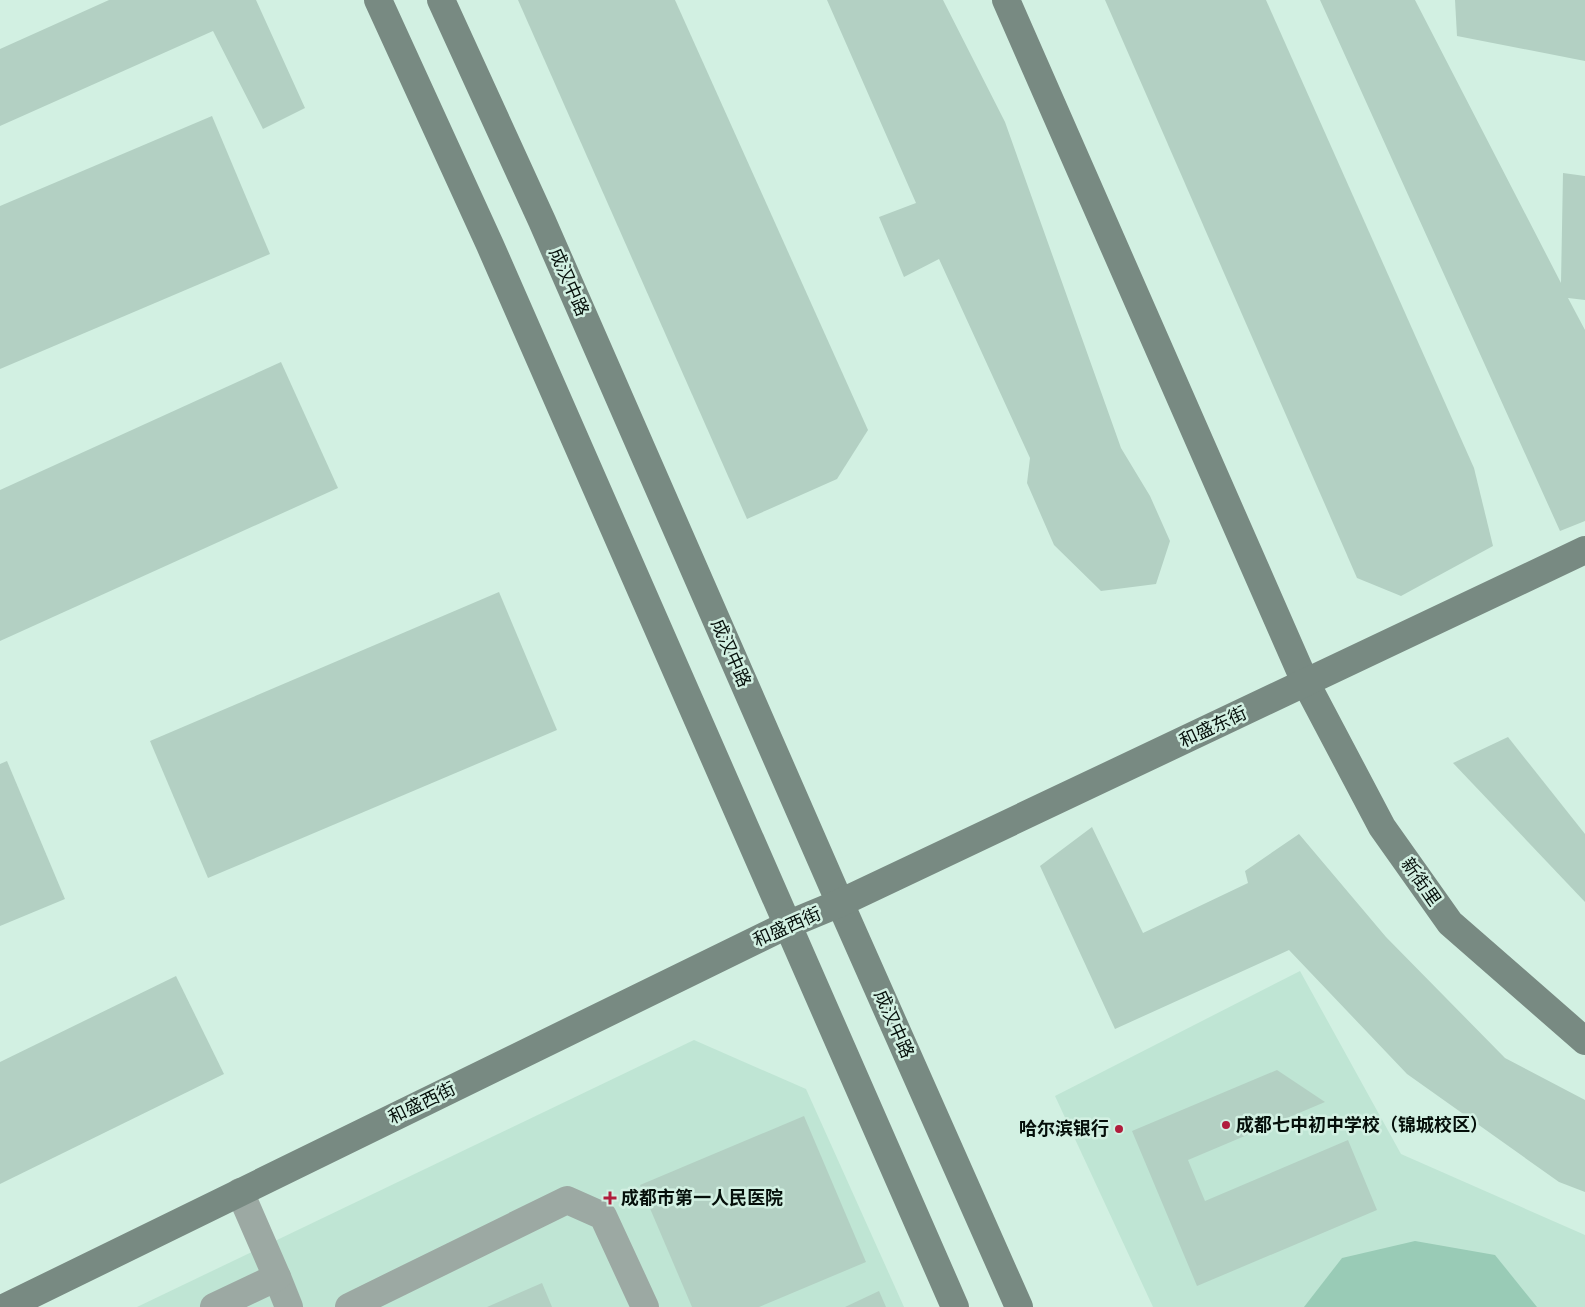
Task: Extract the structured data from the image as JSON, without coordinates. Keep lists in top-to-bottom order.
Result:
{
  "streets": {
    "street": [
      "成汉中路",
      "和盛东街",
      "新街里",
      "和盛西街"
    ]
  },
  "crossings": [
    ["成汉中路", "和盛东街"],
    ["成汉中路", "和盛西街"],
    ["和盛东街", "新街里"],
    ["和盛东街", "和盛西街"]
  ],
  "places": {
    "other": ["成都七中初中学校（锦城校区）", "哈尔滨银行"],
    "health": ["成都市第一人民医院"]
  }
}
